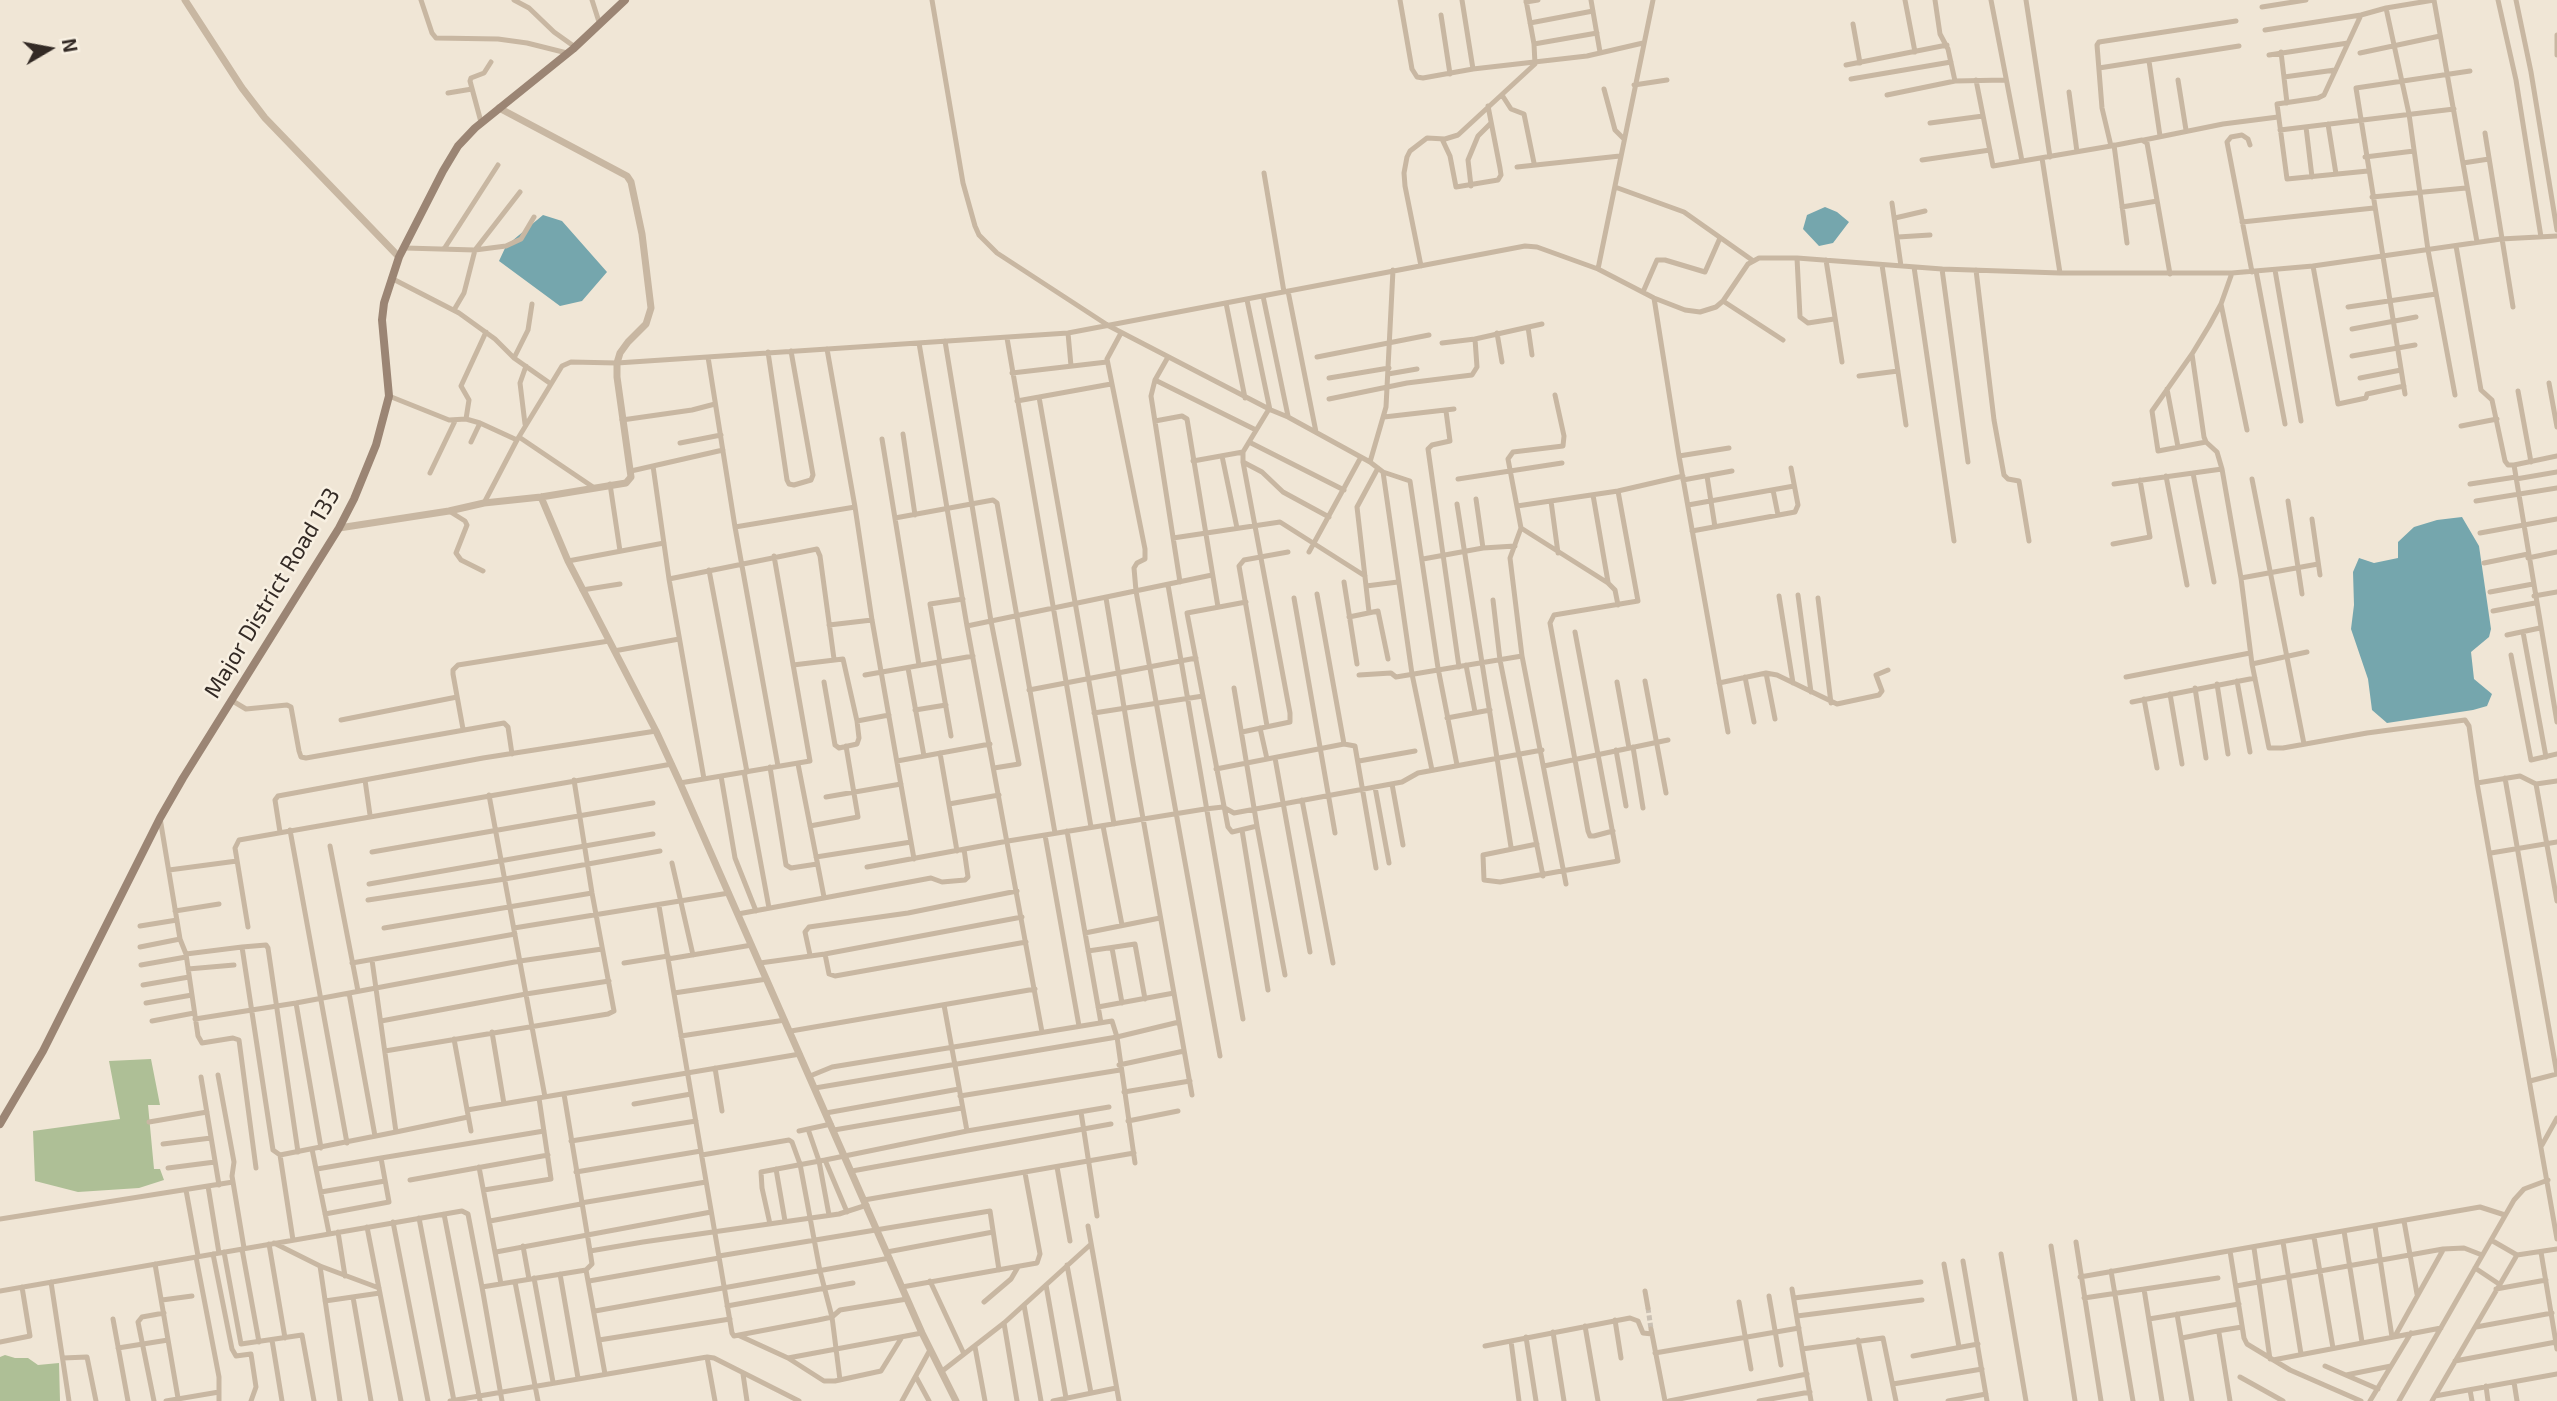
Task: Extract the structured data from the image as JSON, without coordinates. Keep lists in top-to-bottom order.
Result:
{
  "streets": {
    "main road": ["Major District Road 133"]
  },
  "north": "right"
}
